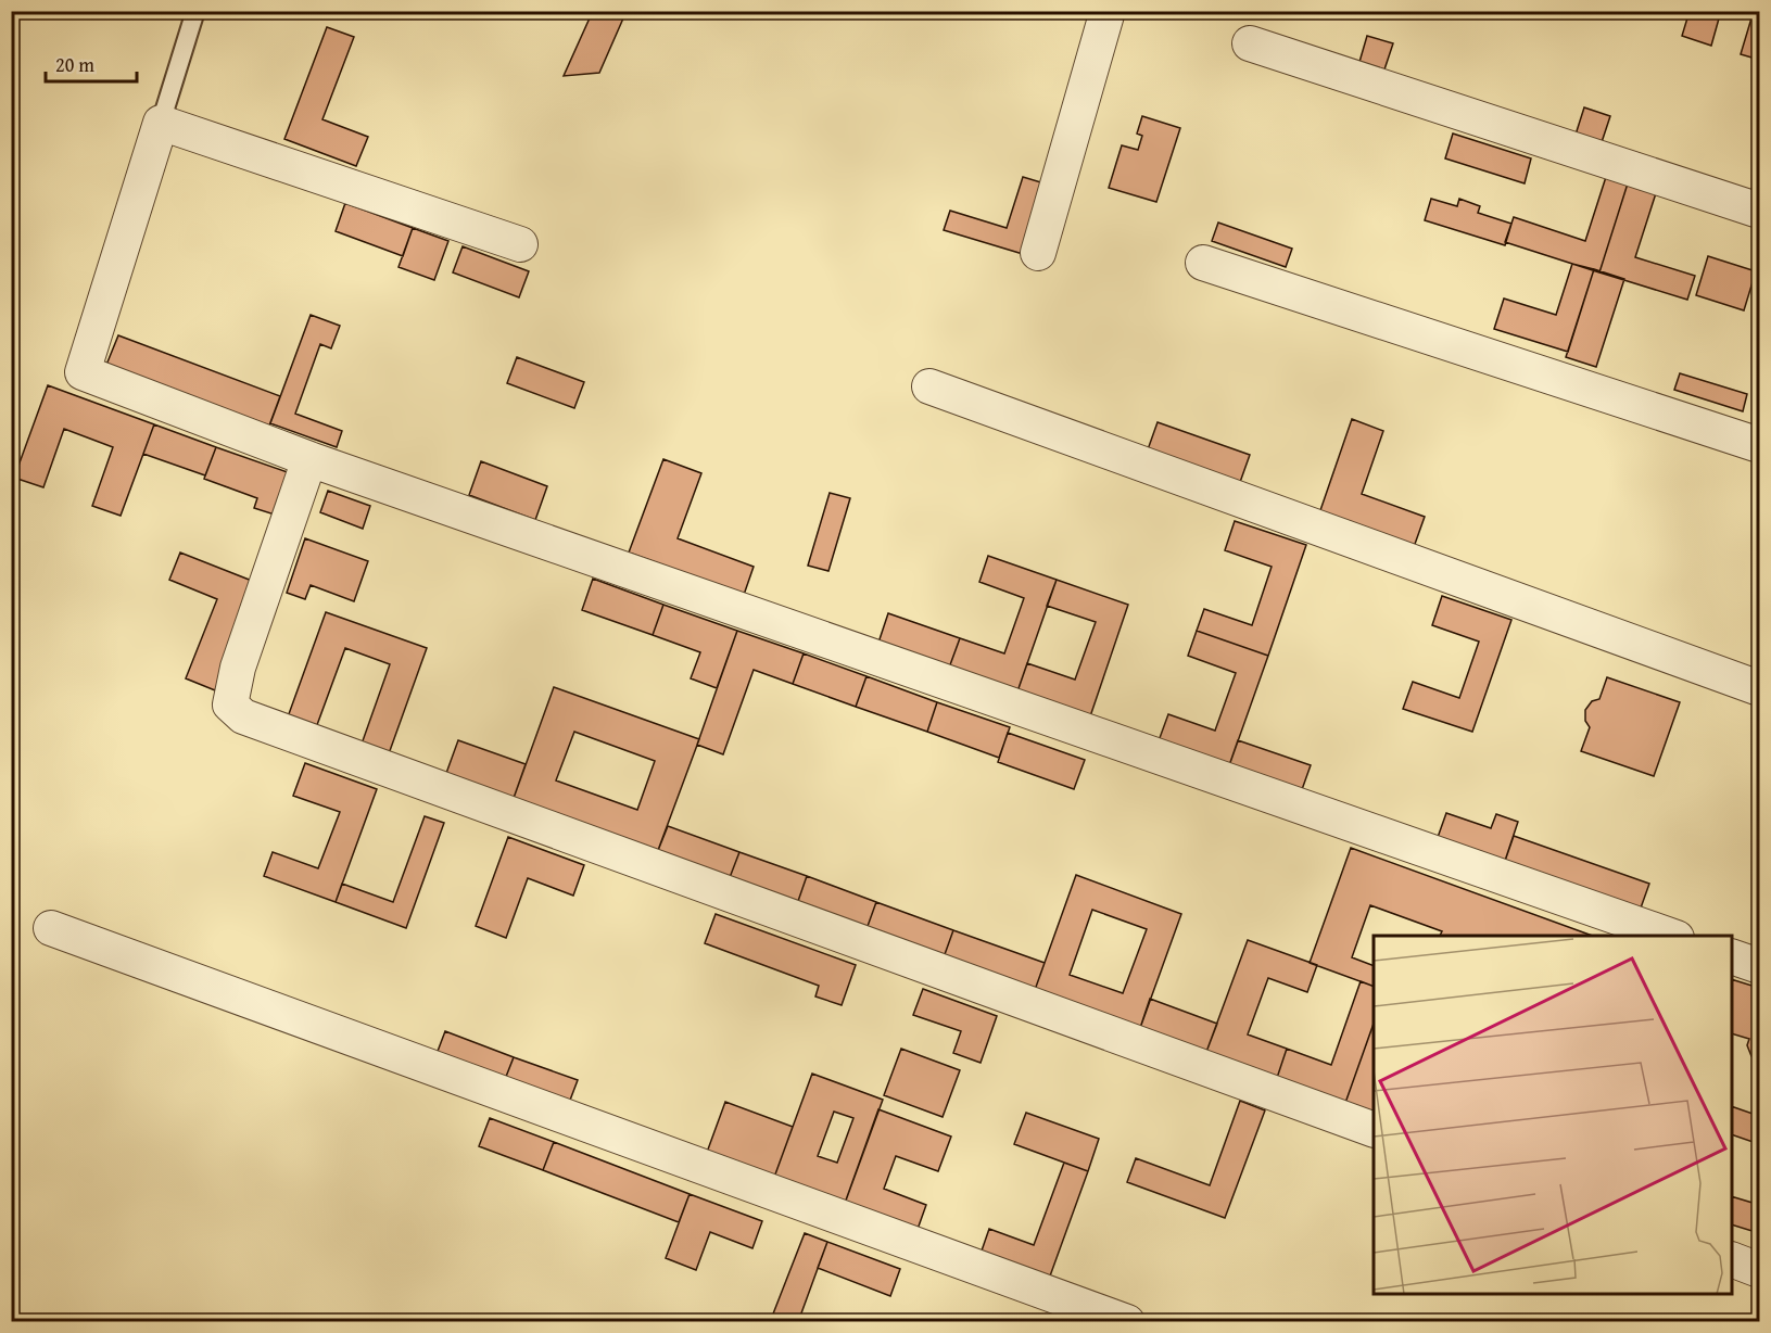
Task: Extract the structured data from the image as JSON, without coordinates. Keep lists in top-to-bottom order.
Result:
{
  "scale_bar": "20 m"
}
